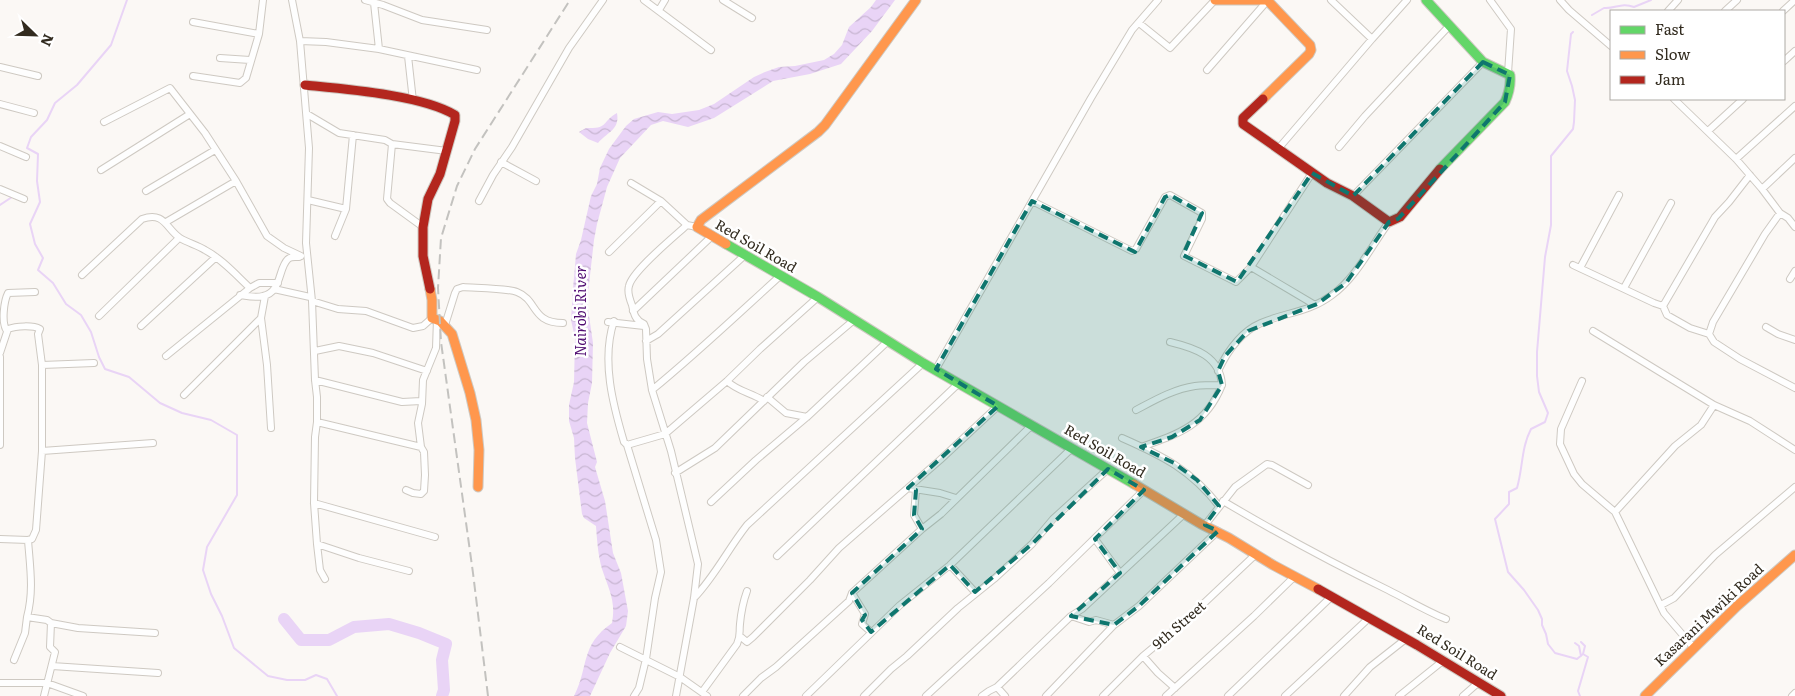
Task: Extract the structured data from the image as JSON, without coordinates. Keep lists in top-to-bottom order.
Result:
{
  "streets": {
    "street": ["Red Soil Road", "Kasarani Mwiki Road", "9th Street"]
  },
  "crossings": [
    ["Red Soil Road", "9th Street"]
  ],
  "water": ["Nairobi River"],
  "legend": ["Fast", "Slow", "Jam"],
  "north": "bottom right"
}
